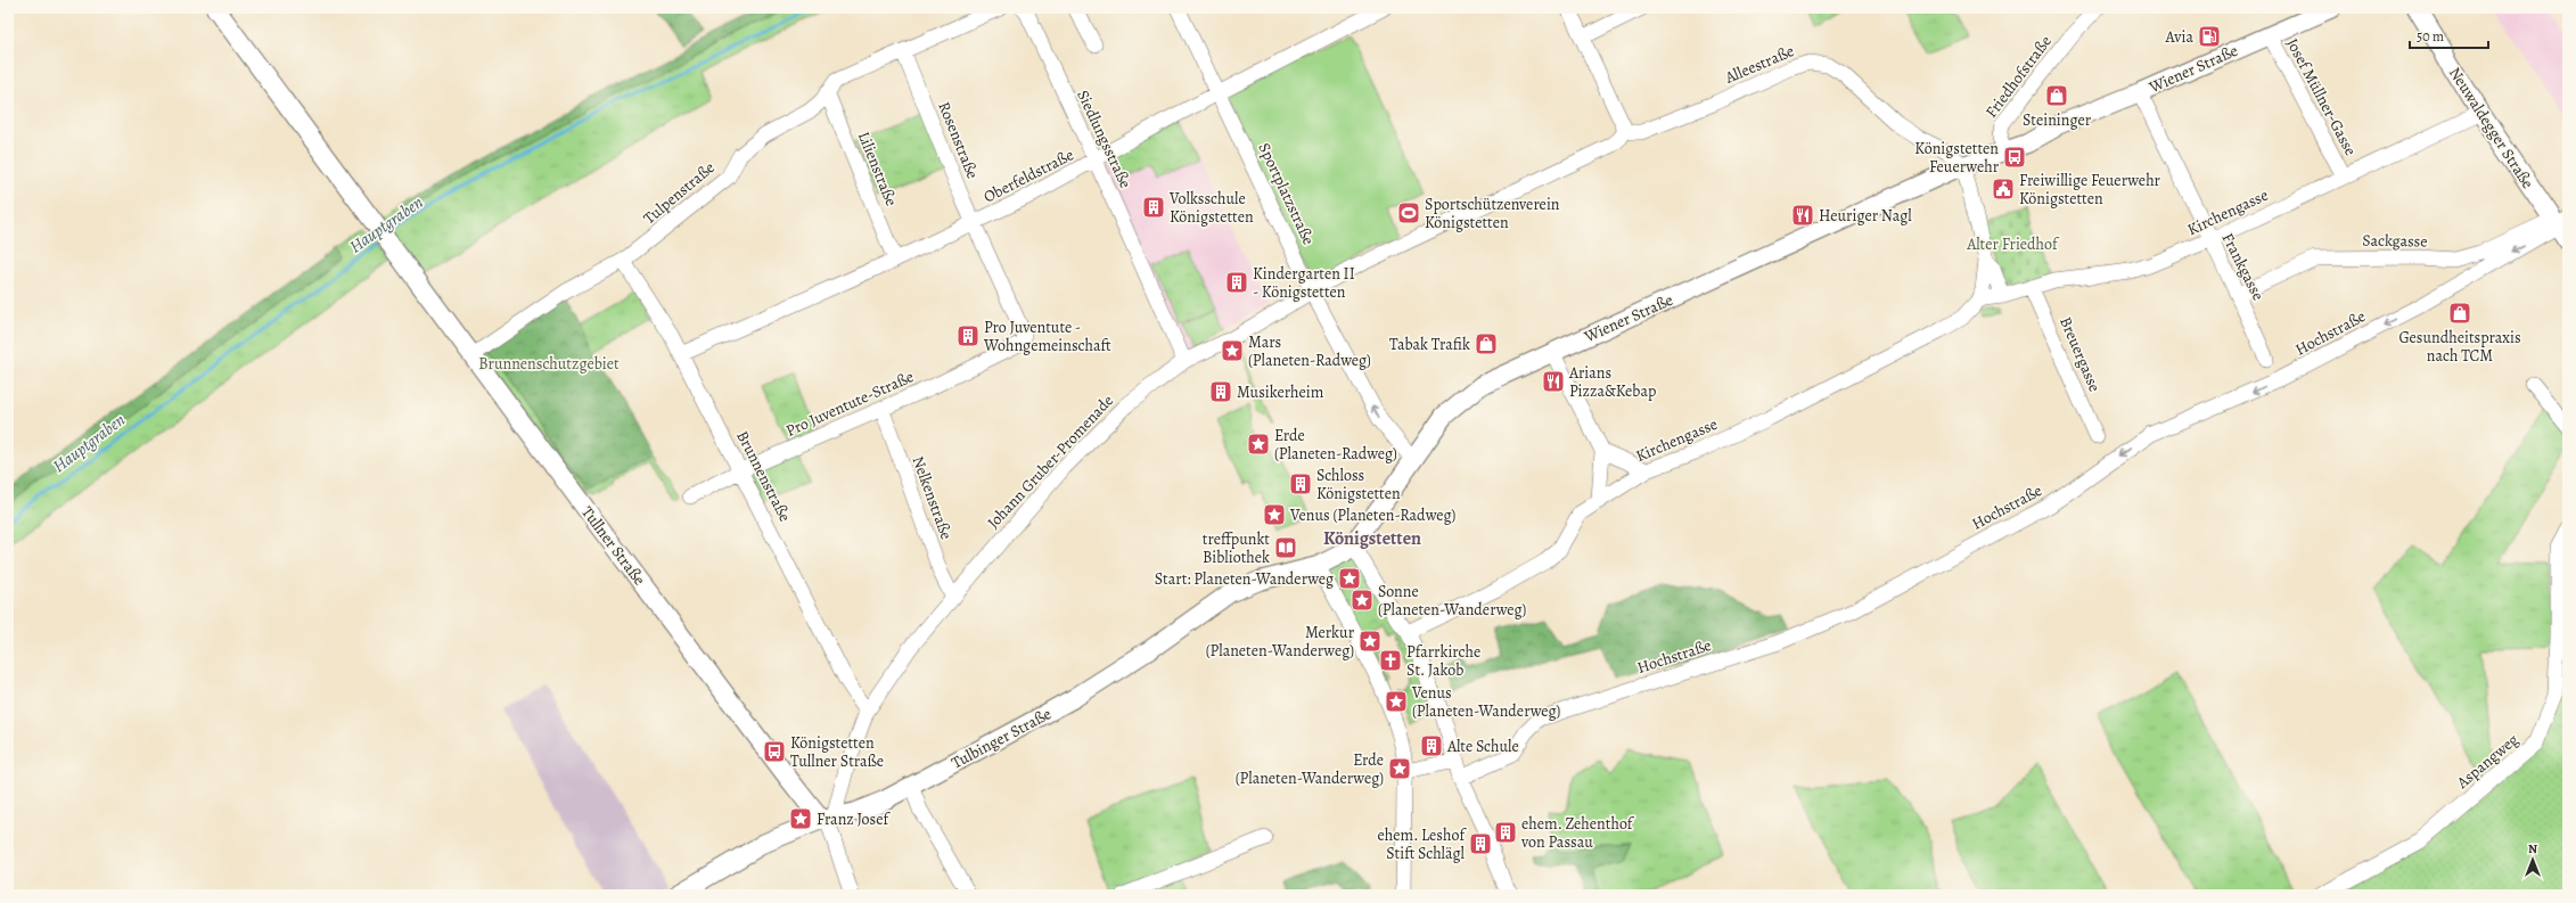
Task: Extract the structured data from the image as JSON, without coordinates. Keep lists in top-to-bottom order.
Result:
{
  "streets": {
    "main road": [
      "Wiener Straße",
      "Neuwaldegger Straße",
      "Tullner Straße",
      "Tulbinger Straße"
    ],
    "street": [
      "Alleestraße",
      "Friedhofstraße",
      "Josef Müllner-Gasse",
      "Siedlungsstraße",
      "Rosenstraße",
      "Lilienstraße",
      "Oberfeldstraße",
      "Tulpenstraße",
      "Sportplatzstraße",
      "Kirchengasse",
      "Sackgasse",
      "Frankgasse",
      "Hochstraße",
      "Breuergasse",
      "Pro Juventute-Straße",
      "Johann Gruber-Promenade",
      "Brunnenstraße",
      "Nelkenstraße",
      "Aspangweg"
    ]
  },
  "crossings": [
    ["Alleestraße", "Wiener Straße"],
    ["Alleestraße", "Kirchengasse"],
    ["Alleestraße", "Johann Gruber-Promenade"],
    ["Wiener Straße", "Friedhofstraße"],
    ["Wiener Straße", "Josef Müllner-Gasse"],
    ["Wiener Straße", "Sportplatzstraße"],
    ["Wiener Straße", "Kirchengasse"],
    ["Wiener Straße", "Frankgasse"],
    ["Wiener Straße", "Tulbinger Straße"],
    ["Josef Müllner-Gasse", "Kirchengasse"],
    ["Neuwaldegger Straße", "Kirchengasse"],
    ["Neuwaldegger Straße", "Sackgasse"],
    ["Neuwaldegger Straße", "Hochstraße"],
    ["Siedlungsstraße", "Oberfeldstraße"],
    ["Siedlungsstraße", "Johann Gruber-Promenade"],
    ["Rosenstraße", "Oberfeldstraße"],
    ["Rosenstraße", "Tulpenstraße"],
    ["Rosenstraße", "Pro Juventute-Straße"],
    ["Lilienstraße", "Oberfeldstraße"],
    ["Lilienstraße", "Tulpenstraße"],
    ["Oberfeldstraße", "Sportplatzstraße"],
    ["Oberfeldstraße", "Brunnenstraße"],
    ["Tulpenstraße", "Brunnenstraße"],
    ["Tulpenstraße", "Tullner Straße"],
    ["Sportplatzstraße", "Johann Gruber-Promenade"],
    ["Kirchengasse", "Frankgasse"],
    ["Kirchengasse", "Breuergasse"],
    ["Sackgasse", "Frankgasse"],
    ["Sackgasse", "Hochstraße"],
    ["Pro Juventute-Straße", "Brunnenstraße"],
    ["Pro Juventute-Straße", "Nelkenstraße"],
    ["Johann Gruber-Promenade", "Brunnenstraße"],
    ["Johann Gruber-Promenade", "Nelkenstraße"],
    ["Johann Gruber-Promenade", "Tullner Straße"],
    ["Johann Gruber-Promenade", "Tulbinger Straße"],
    ["Tullner Straße", "Tulbinger Straße"]
  ],
  "one_way": ["Sportplatzstraße", "Hochstraße"],
  "districts": ["Königstetten"],
  "water": ["Hauptgraben"],
  "parks": ["Alter Friedhof", "Brunnenschutzgebiet"],
  "places": {
    "fuel station": ["Avia"],
    "shop": ["Steininger", "Gesundheitspraxis nach TCM", "Tabak Trafik"],
    "bus stop": ["Königstetten Feuerwehr", "Königstetten Tullner Straße"],
    "public building": ["Freiwillige Feuerwehr Königstetten"],
    "building": [
      "Volksschule Königstetten",
      "Kindergarten II - Königstetten",
      "Pro Juventute - Wohngemeinschaft",
      "Musikerheim",
      "Schloss Königstetten",
      "Alte Schule",
      "ehem. Zehenthof von Passau",
      "ehem. Leshof Stift Schlägl"
    ],
    "sports": ["Sportschützenverein Königstetten"],
    "restaurant": ["Heuriger Nagl", "Arians Pizza&Kebap"],
    "place": [
      "Mars (Planeten-Radweg)",
      "Erde (Planeten-Radweg)",
      "Venus (Planeten-Radweg)",
      "Start: Planeten-Wanderweg",
      "Sonne (Planeten-Wanderweg)",
      "Merkur (Planeten-Wanderweg)",
      "Venus (Planeten-Wanderweg)",
      "Erde (Planeten-Wanderweg)",
      "Franz Josef"
    ],
    "library": ["treffpunkt Bibliothek"],
    "church": ["Pfarrkirche St. Jakob"]
  },
  "scale_bar": "50 m",
  "north": "top"
}
